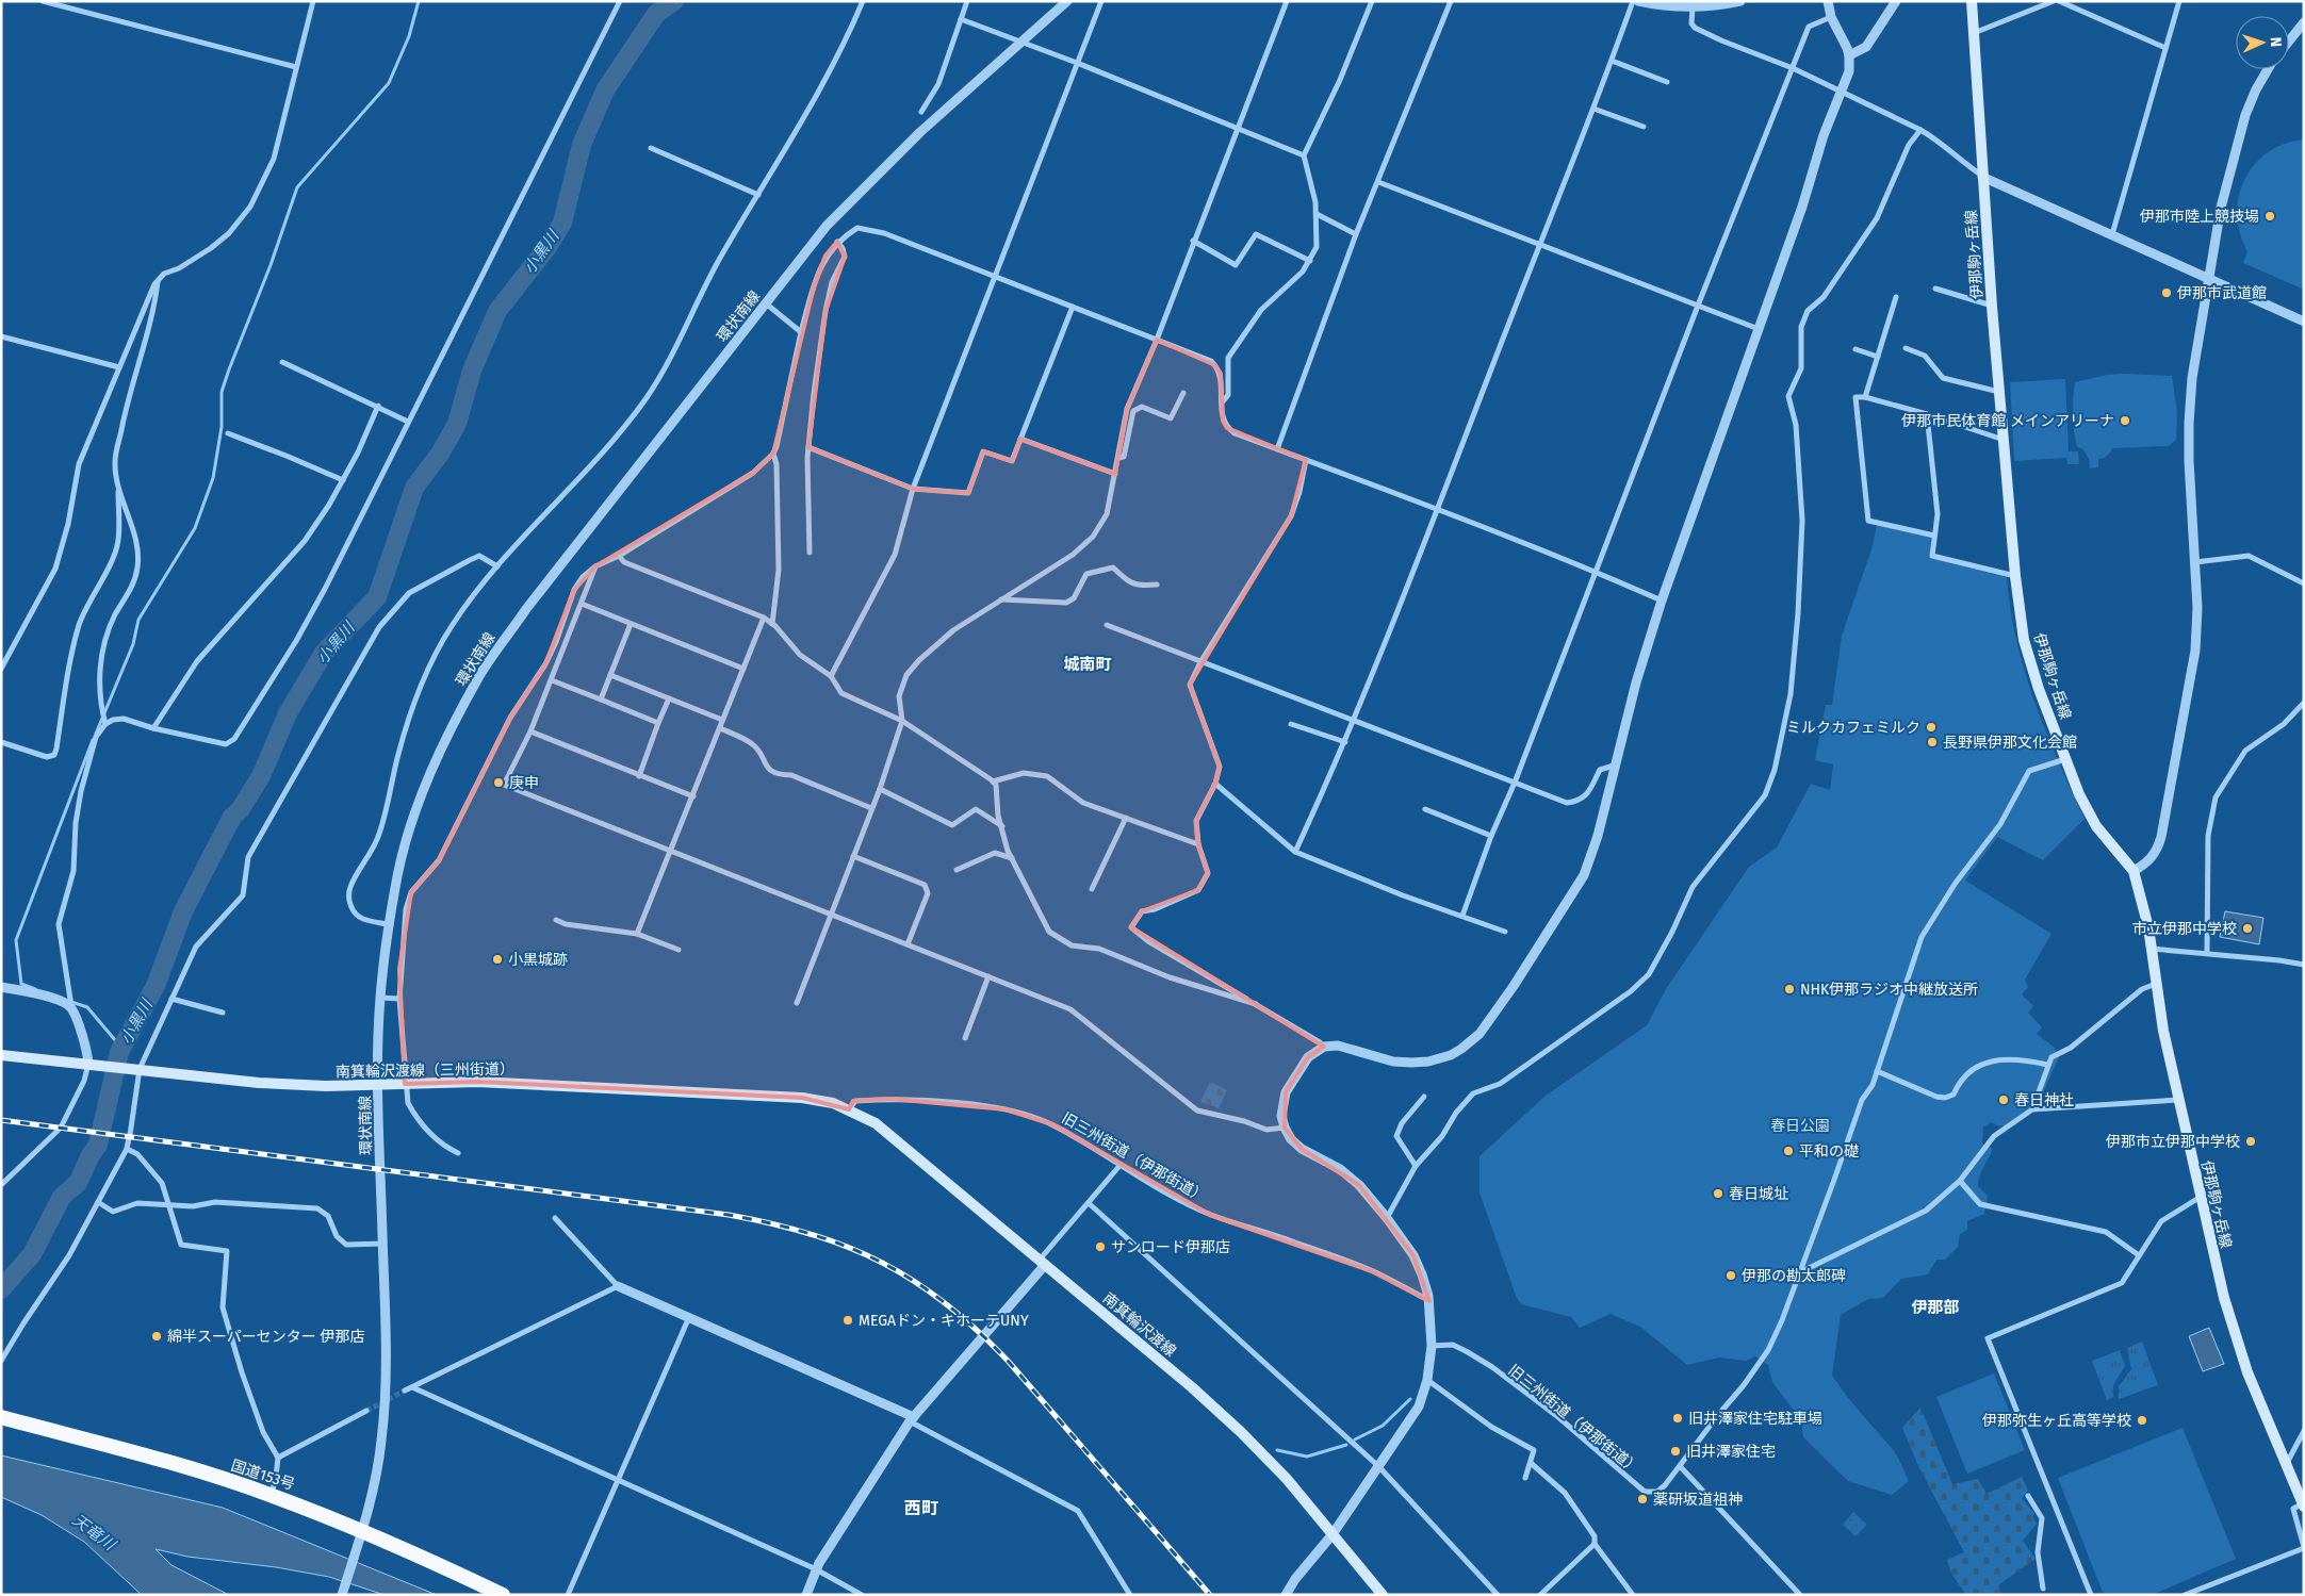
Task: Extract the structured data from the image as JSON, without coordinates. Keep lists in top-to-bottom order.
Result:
{
  "streets": {
    "highway": ["国道153号"],
    "main road": ["伊那駒ヶ岳線", "南箕輪沢渡線（三州街道）", "南箕輪沢渡線"],
    "street": ["環状南線", "旧三州街道（伊那街道）"]
  },
  "crossings": [
    ["伊那駒ヶ岳線", "旧三州街道（伊那街道）"],
    ["環状南線", "南箕輪沢渡線（三州街道）"],
    ["環状南線", "国道153号"],
    ["南箕輪沢渡線（三州街道）", "旧三州街道（伊那街道）"],
    ["南箕輪沢渡線（三州街道）", "南箕輪沢渡線"],
    ["旧三州街道（伊那街道）", "南箕輪沢渡線"]
  ],
  "districts": ["城南町", "伊那部", "西町"],
  "water": ["小黒川", "天竜川"],
  "parks": ["春日公園"],
  "places": [
    "伊那市陸上競技場",
    "伊那市武道館",
    "伊那市民体育館 メインアリーナ",
    "ミルクカフェミルク",
    "長野県伊那文化会館",
    "庚申",
    "市立伊那中学校",
    "小黒城跡",
    "NHK伊那ラジオ中継放送所",
    "春日神社",
    "伊那市立伊那中学校",
    "平和の礎",
    "春日城址",
    "サンロード伊那店",
    "伊那の勘太郎碑",
    "MEGAドン・キホーテUNY",
    "綿半スーパーセンター 伊那店",
    "旧井澤家住宅駐車場",
    "伊那弥生ヶ丘高等学校",
    "旧井澤家住宅",
    "薬研坂道祖神"
  ],
  "north": "right"
}
